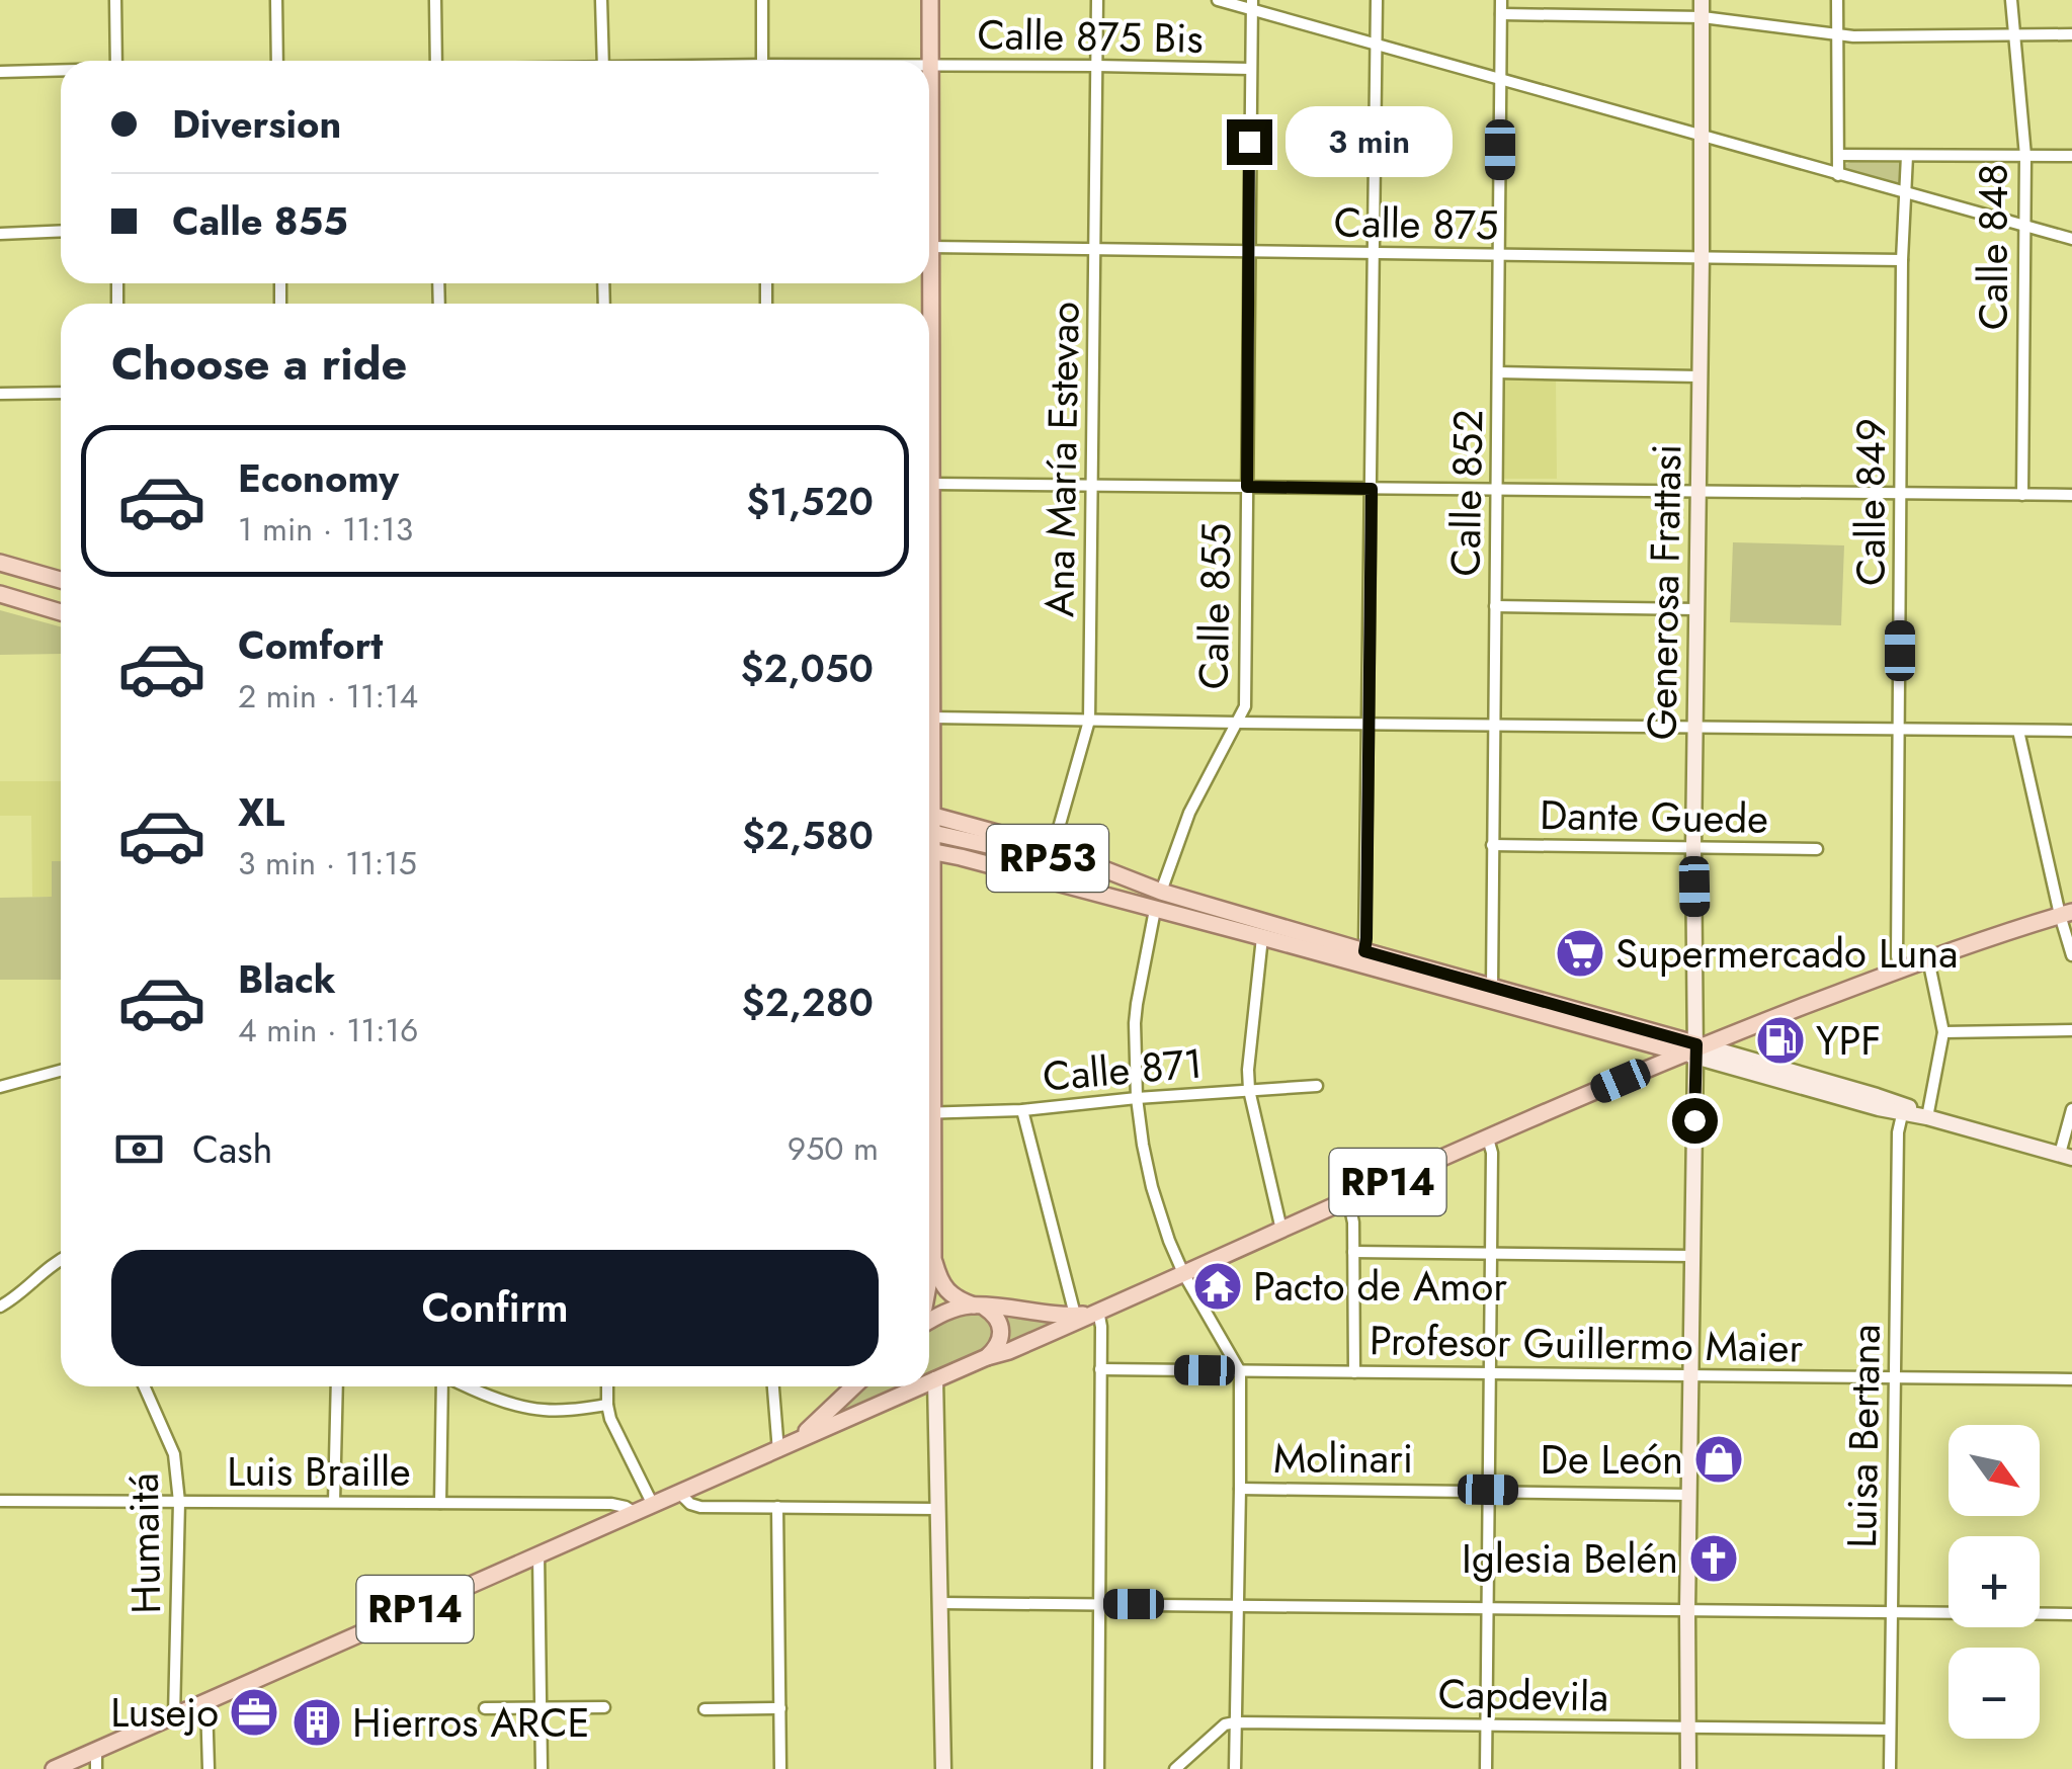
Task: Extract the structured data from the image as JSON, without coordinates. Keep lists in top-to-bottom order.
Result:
{
  "streets": {
    "main road": ["Generosa Frattasi", "RP53", "RP14"],
    "street": [
      "Calle 875 Bis",
      "Calle 875",
      "Calle 848",
      "Ana María Estevao",
      "Calle 852",
      "Calle 849",
      "Calle 855",
      "Dante Guede",
      "Calle 871",
      "Profesor Guillermo Maier",
      "Luisa Bertana",
      "Molinari",
      "Luis Braille",
      "Humaitá",
      "Capdevila"
    ]
  },
  "crossings": [
    ["Calle 875 Bis", "Ana María Estevao"],
    ["Calle 875 Bis", "Calle 855"],
    ["Calle 875", "Ana María Estevao"],
    ["Calle 875", "Calle 852"],
    ["Calle 875", "Calle 849"],
    ["Calle 875", "Generosa Frattasi"],
    ["Calle 875", "Calle 855"],
    ["Ana María Estevao", "RP53"],
    ["Calle 852", "Dante Guede"],
    ["Calle 852", "RP53"],
    ["Calle 849", "RP14"],
    ["Generosa Frattasi", "Dante Guede"],
    ["Generosa Frattasi", "RP53"],
    ["Generosa Frattasi", "RP14"],
    ["Generosa Frattasi", "Profesor Guillermo Maier"],
    ["Generosa Frattasi", "Molinari"],
    ["Generosa Frattasi", "Capdevila"],
    ["Calle 855", "RP53"],
    ["RP53", "RP14"],
    ["RP14", "Luis Braille"],
    ["RP14", "Humaitá"],
    ["Profesor Guillermo Maier", "Luisa Bertana"],
    ["Luisa Bertana", "Capdevila"],
    ["Luis Braille", "Humaitá"]
  ],
  "places": {
    "supermarket": ["Supermercado Luna"],
    "fuel station": ["YPF"],
    "temple": ["Pacto de Amor"],
    "shop": ["De León"],
    "church": ["Iglesia Belén"],
    "office": ["Lusejo"],
    "building": ["Hierros ARCE"]
  },
  "north": "bottom right",
  "page": {
    "banner": ["Diversion", "Calle 855"],
    "bubble": "3 min",
    "heading": "Choose a ride",
    "list": [
      {
        "name": "Economy",
        "note": "1 min · 11:13",
        "value": "$1,520"
      },
      {
        "name": "Comfort",
        "note": "2 min · 11:14",
        "value": "$2,050"
      },
      {
        "name": "XL",
        "note": "3 min · 11:15",
        "value": "$2,580"
      },
      {
        "name": "Black",
        "note": "4 min · 11:16",
        "value": "$2,280"
      }
    ],
    "pay": ["Cash", "950 m"],
    "buttons": "Confirm",
    "map_buttons": ["+", "−"]
  }
}
